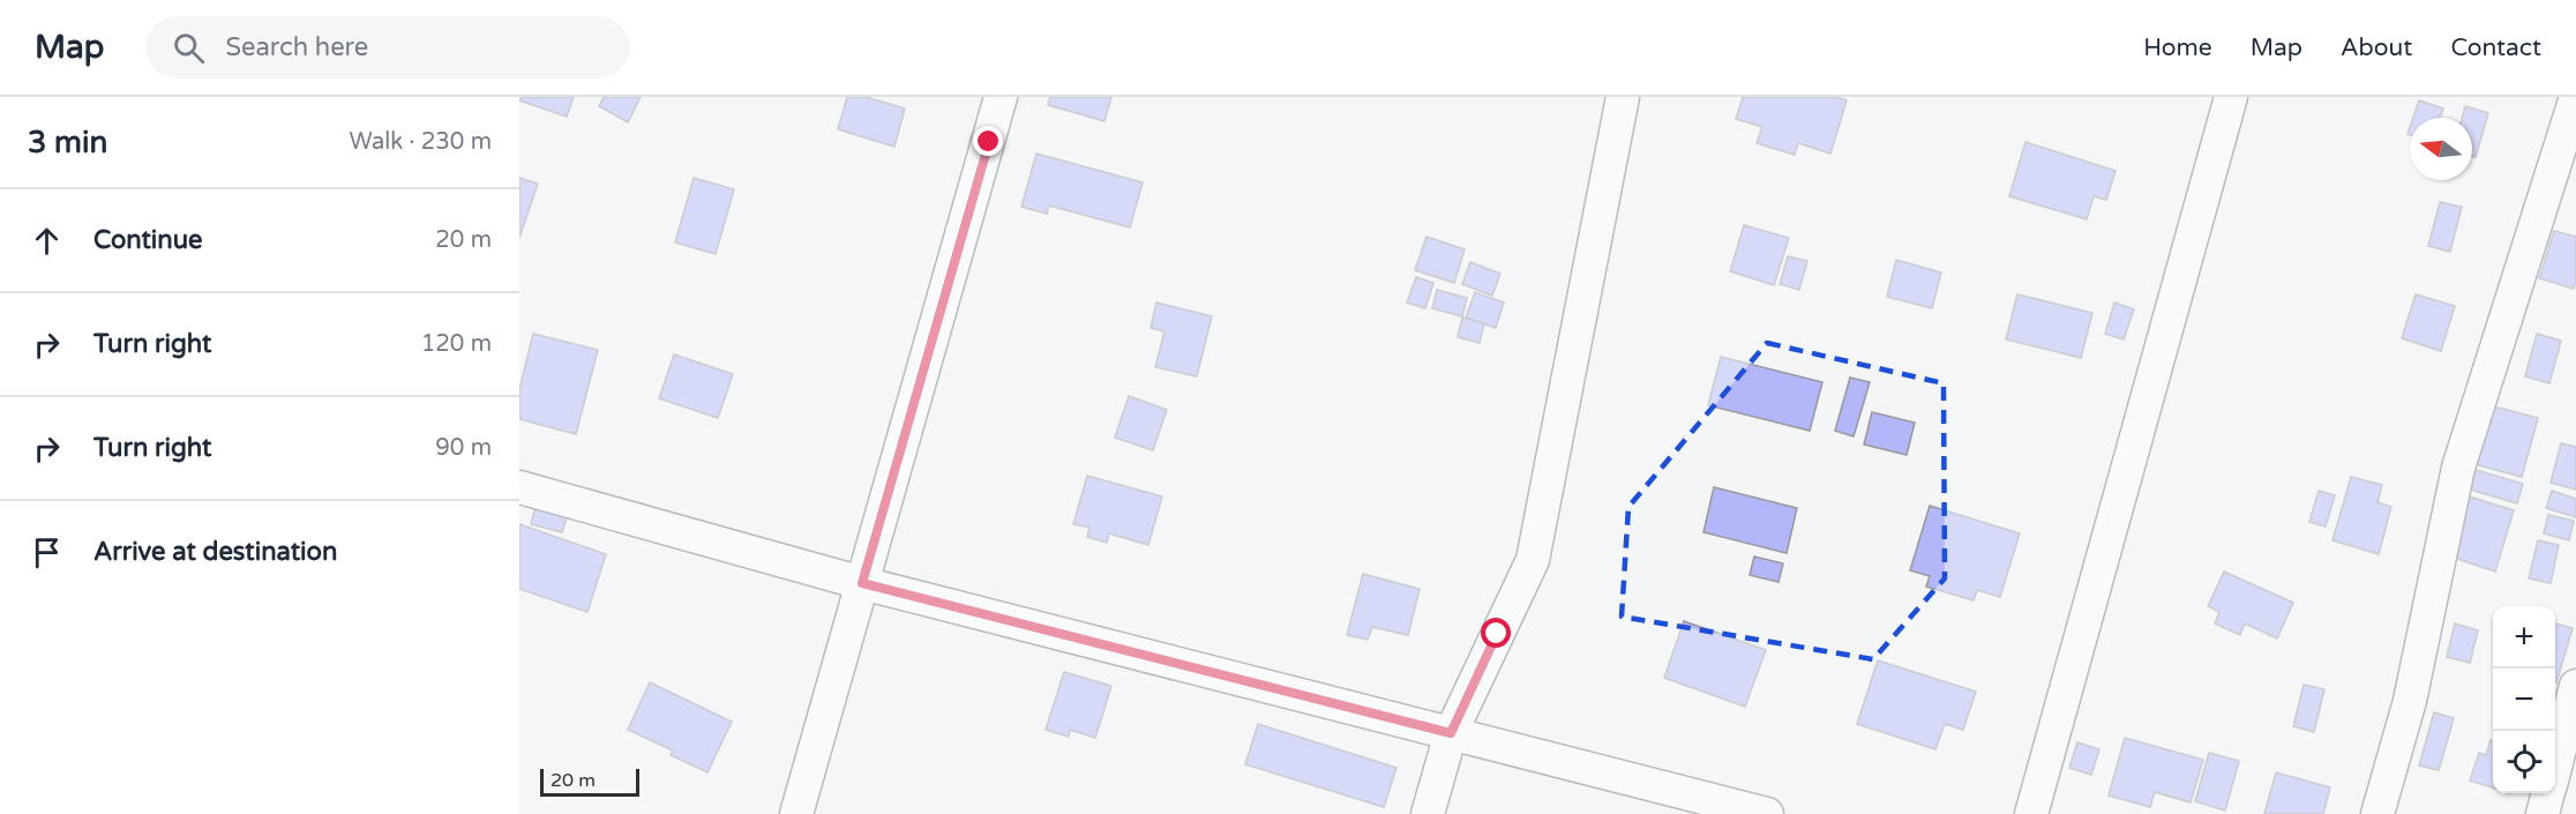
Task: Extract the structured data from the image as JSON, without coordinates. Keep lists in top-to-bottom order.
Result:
{
  "scale_bar": "20 m",
  "north": "left",
  "page": {
    "header": "Map",
    "search": "Search here",
    "nav": [
      "Home",
      "Map",
      "About",
      "Contact"
    ],
    "heading": ["3 min", "Walk · 230 m"],
    "list": [
      ["Continue", "20 m"],
      ["Turn right", "120 m"],
      ["Turn right", "90 m"],
      "Arrive at destination"
    ],
    "map_buttons": ["+", "−"],
    "scale": "20 m"
  }
}
